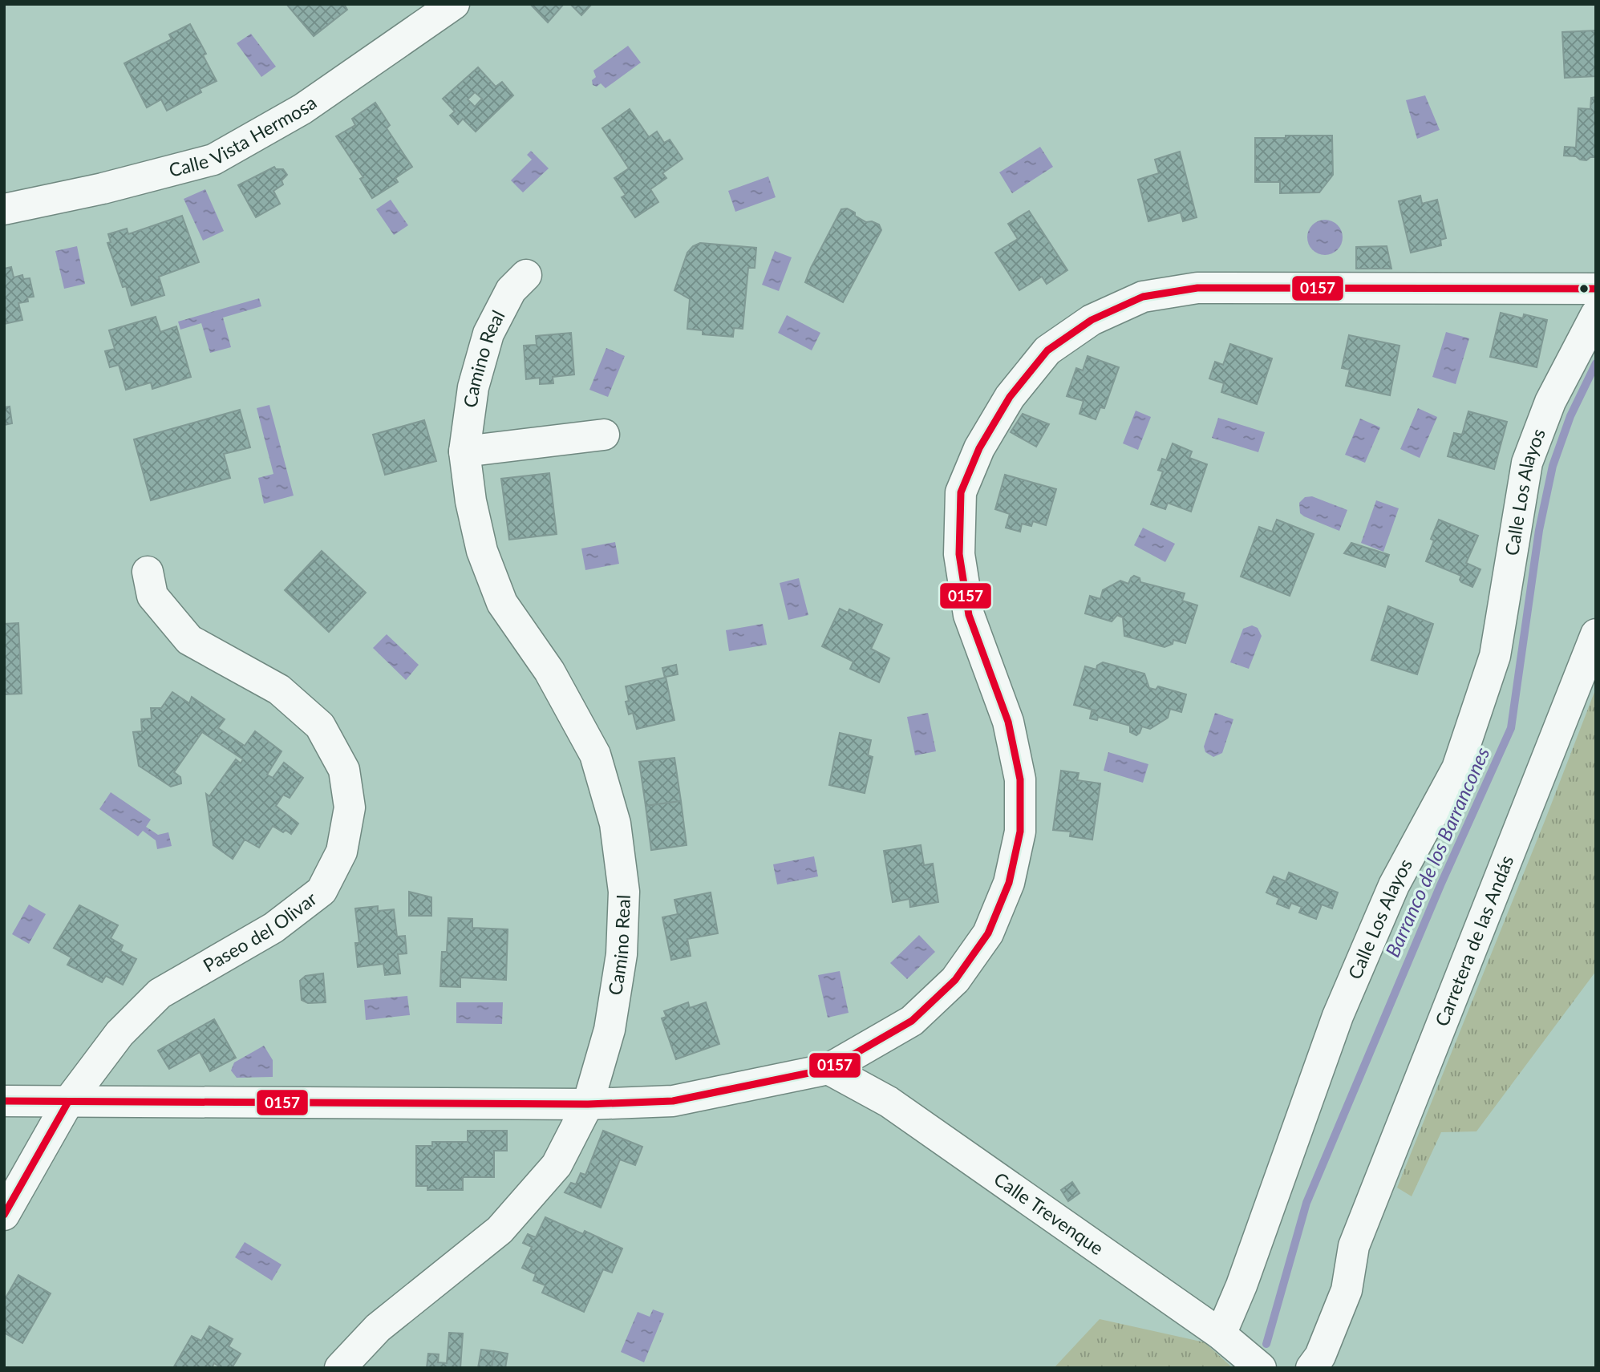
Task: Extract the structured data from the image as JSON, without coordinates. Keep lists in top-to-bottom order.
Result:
{
  "streets": {
    "street": [
      "Calle Vista Hermosa",
      "Camino Real",
      "Calle Los Alayos",
      "Paseo del Olivar",
      "Carretera de las Andás",
      "Calle Trevenque"
    ]
  },
  "crossings": [
    ["Calle Los Alayos", "Calle Trevenque"]
  ],
  "water": ["Barranco de los Barrancones"],
  "lines": ["transit line 0157"]
}
